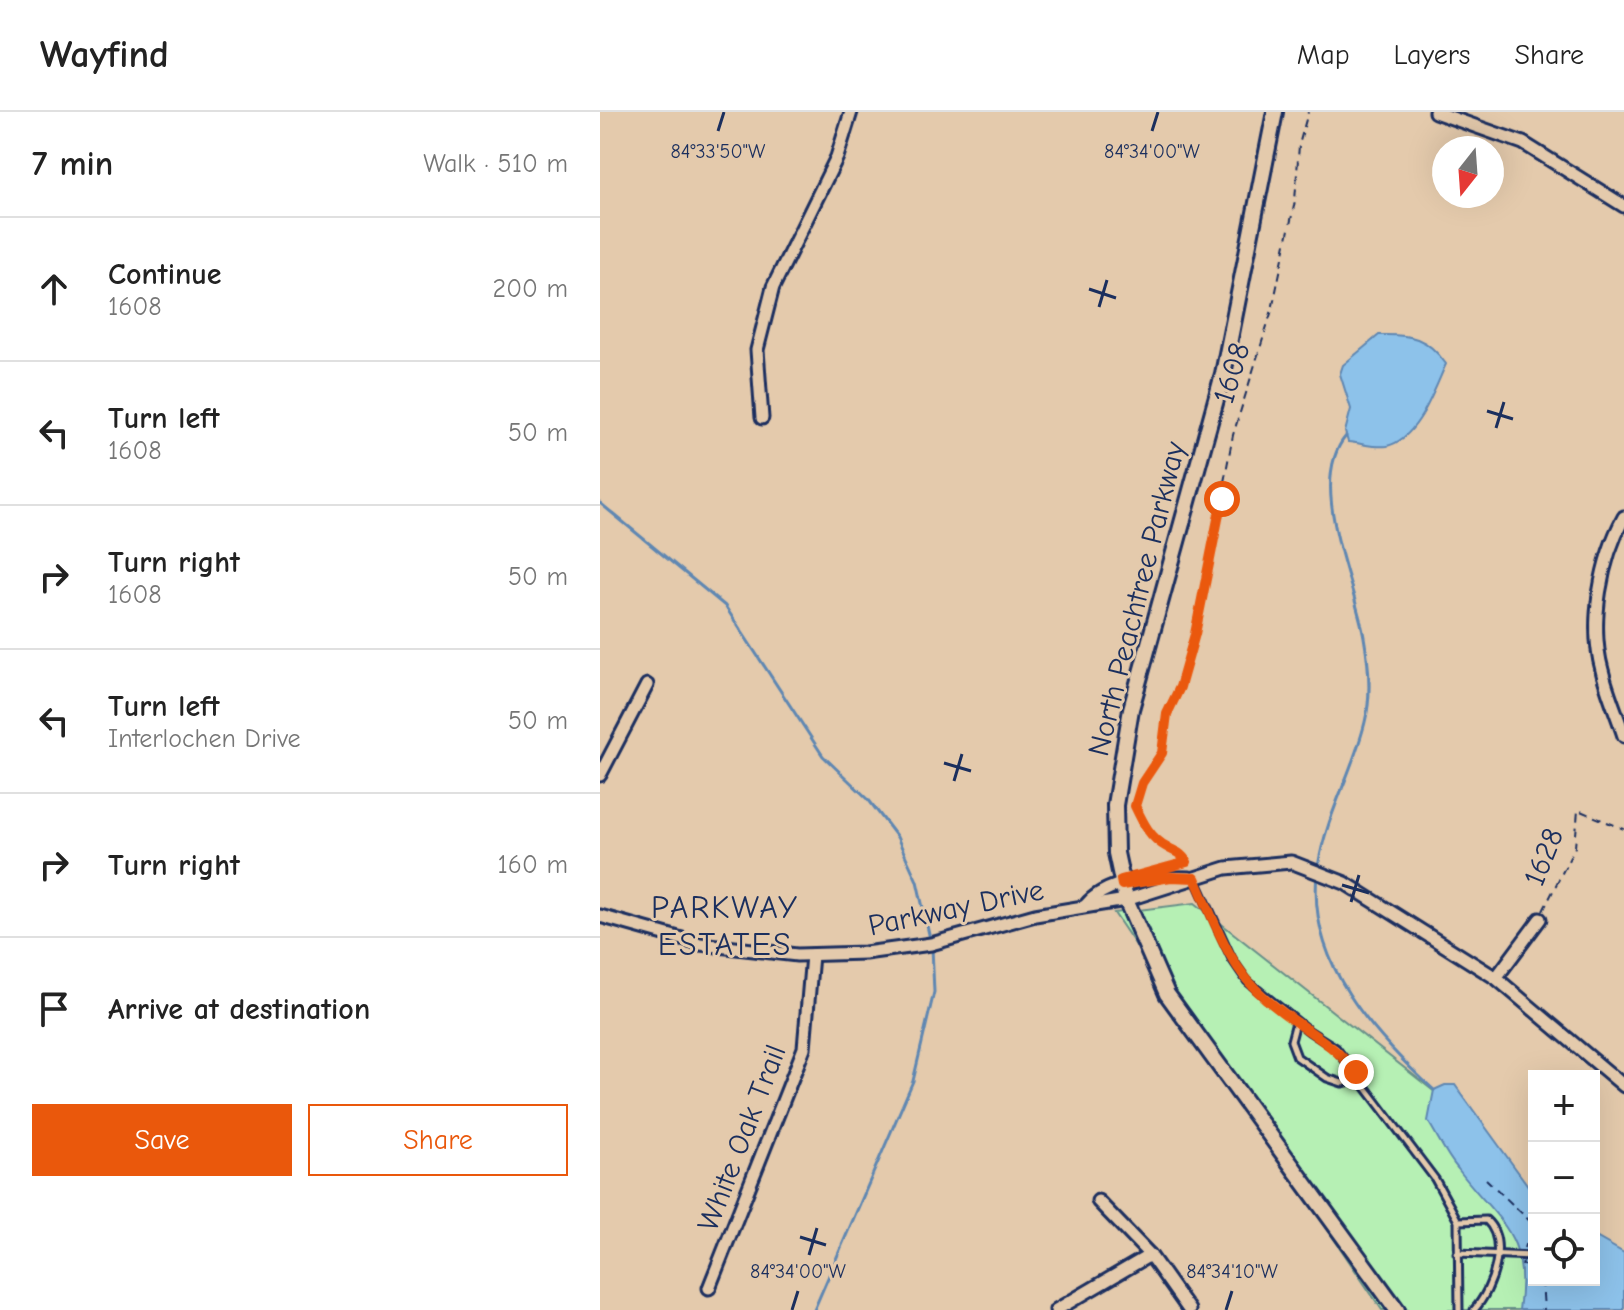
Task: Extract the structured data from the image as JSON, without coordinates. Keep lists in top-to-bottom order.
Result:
{
  "streets": {
    "street": ["North Peachtree Parkway", "Parkway Drive", "White Oak Trail"],
    "path": ["1608", "1628"]
  },
  "crossings": [
    ["North Peachtree Parkway", "Parkway Drive"],
    ["Parkway Drive", "White Oak Trail"]
  ],
  "districts": ["PARKWAY ESTATES"],
  "north": "bottom",
  "page": {
    "header": "Wayfind",
    "nav": ["Map", "Layers", "Share"],
    "heading": ["7 min", "Walk · 510 m"],
    "list": [
      ["Continue", "1608", "200 m"],
      ["Turn left", "1608", "50 m"],
      ["Turn right", "1608", "50 m"],
      ["Turn left", "Interlochen Drive", "50 m"],
      ["Turn right", "160 m"],
      "Arrive at destination"
    ],
    "map_buttons": ["+", "−"],
    "buttons": ["Save", "Share"]
  },
  "coordinates": ["84°33'50\"W", "84°34'00\"W", "84°34'10\"W"]
}
